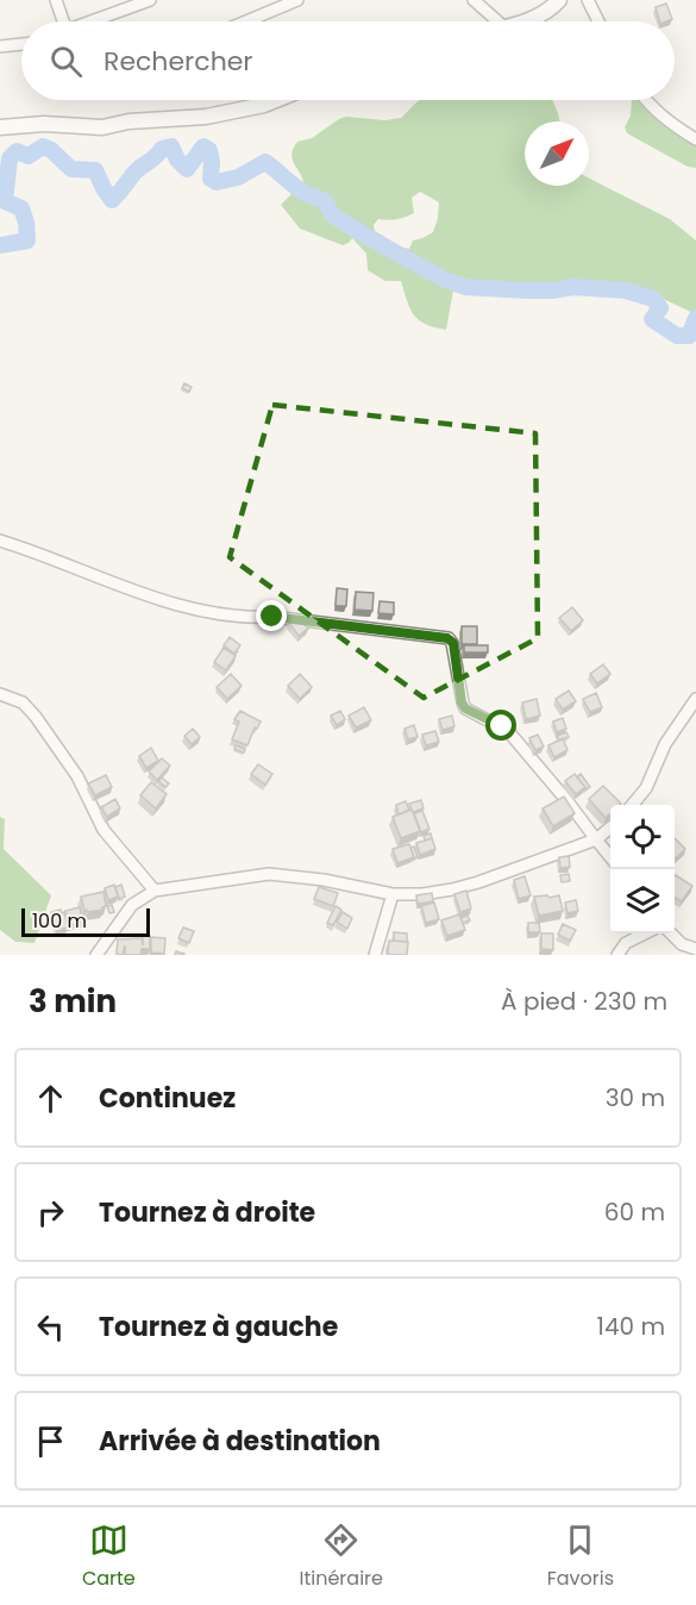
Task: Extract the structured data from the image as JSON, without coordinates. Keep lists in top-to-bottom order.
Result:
{
  "scale_bar": "100 m",
  "north": "top right",
  "page": {
    "search": "Rechercher",
    "scale": "100 m",
    "heading": ["3 min", "À pied · 230 m"],
    "list": [
      ["Continuez", "30 m"],
      ["Tournez à droite", "60 m"],
      ["Tournez à gauche", "140 m"],
      "Arrivée à destination"
    ],
    "nav": ["Carte", "Itinéraire", "Favoris"]
  }
}
